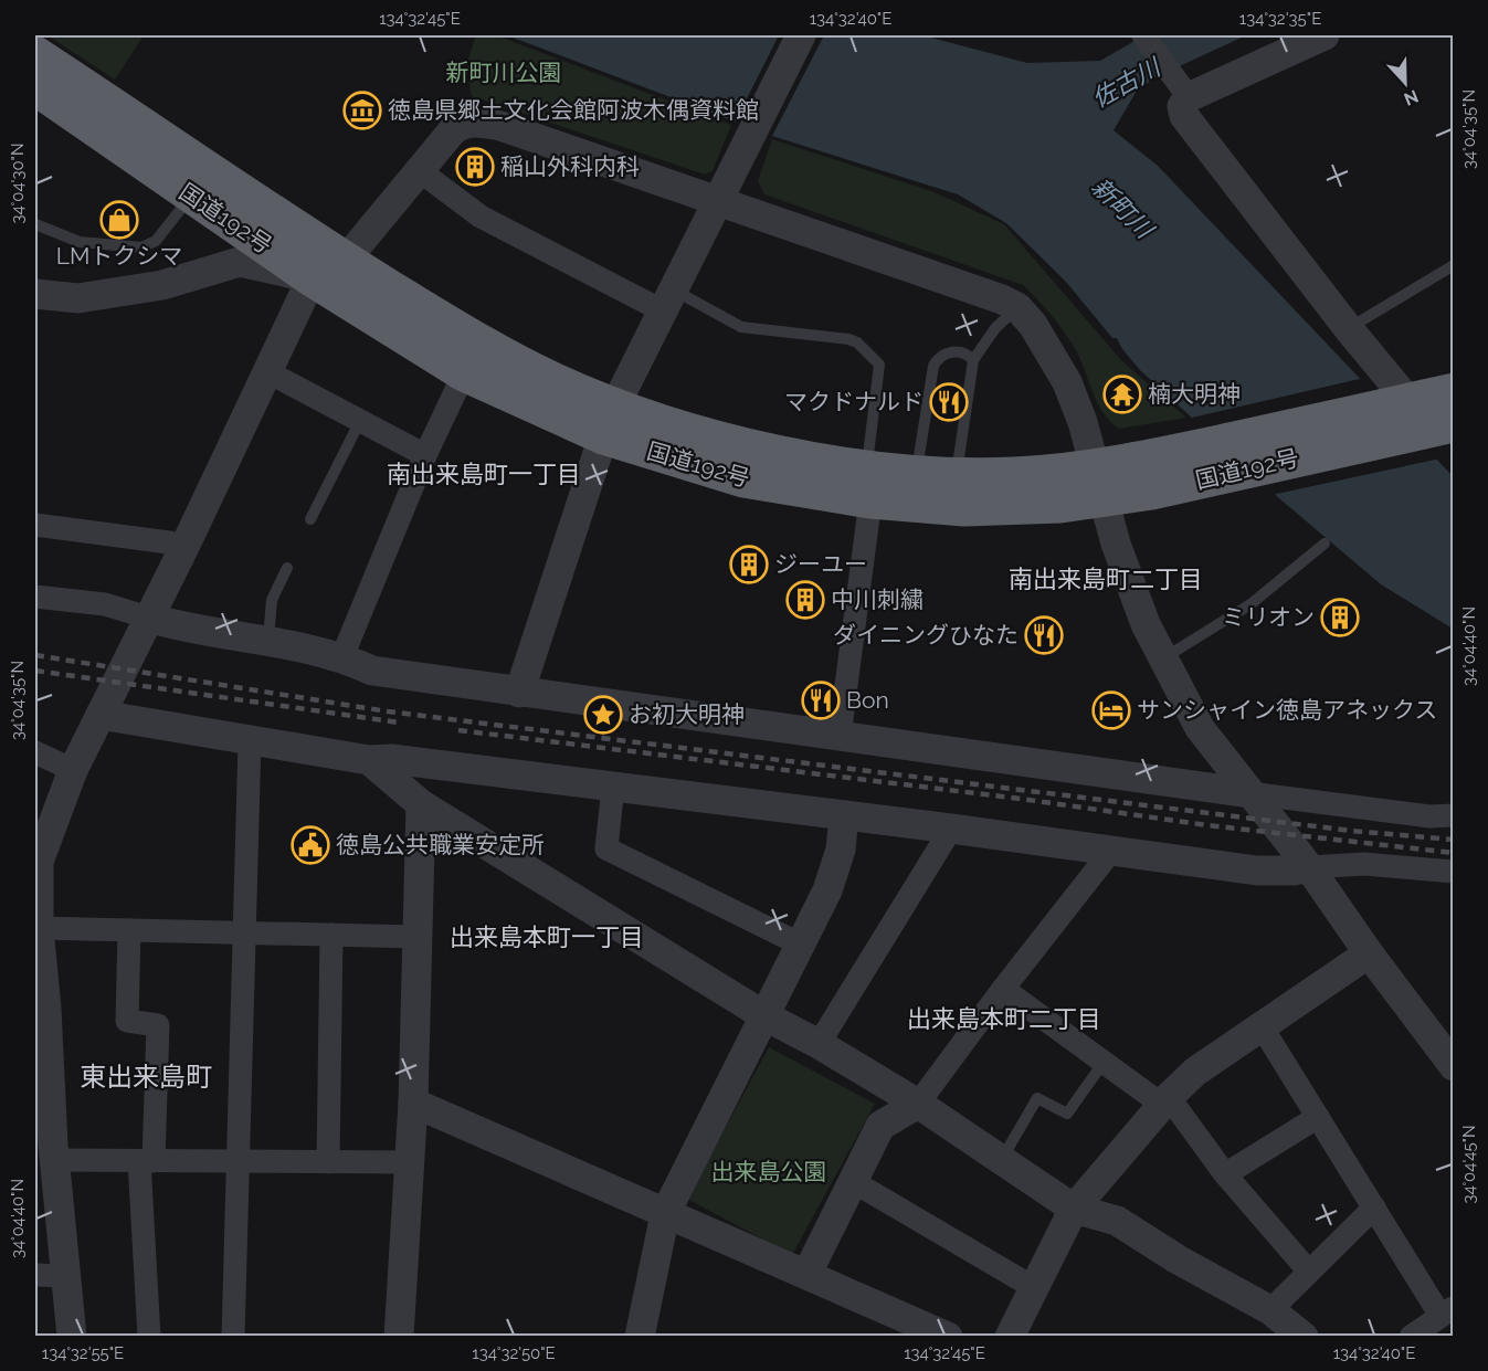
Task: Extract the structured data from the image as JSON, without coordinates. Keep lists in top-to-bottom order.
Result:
{
  "streets": {
    "highway": ["国道192号"]
  },
  "districts": [
    "南出来島町一丁目",
    "南出来島町二丁目",
    "出来島本町一丁目",
    "出来島本町二丁目",
    "東出来島町"
  ],
  "water": ["佐古川", "新町川"],
  "parks": ["新町川公園", "出来島公園"],
  "places": {
    "museum": ["徳島県郷土文化会館阿波木偶資料館"],
    "building": [
      "稲山外科内科",
      "ジーユー",
      "中川刺繍",
      "ミリオン"
    ],
    "shop": ["LMトクシマ"],
    "temple": ["楠大明神"],
    "restaurant": ["マクドナルド", "ダイニングひなた", "Bon"],
    "hotel": ["サンシャイン徳島アネックス"],
    "place": ["お初大明神"],
    "public building": ["徳島公共職業安定所"]
  },
  "north": "bottom",
  "coordinates": [
    "134°32'45\"E",
    "134°32'40\"E",
    "134°32'35\"E",
    "34°04'35\"N",
    "34°04'30\"N",
    "34°04'40\"N",
    "34°04'45\"N",
    "134°32'55\"E",
    "134°32'50\"E"
  ]
}
